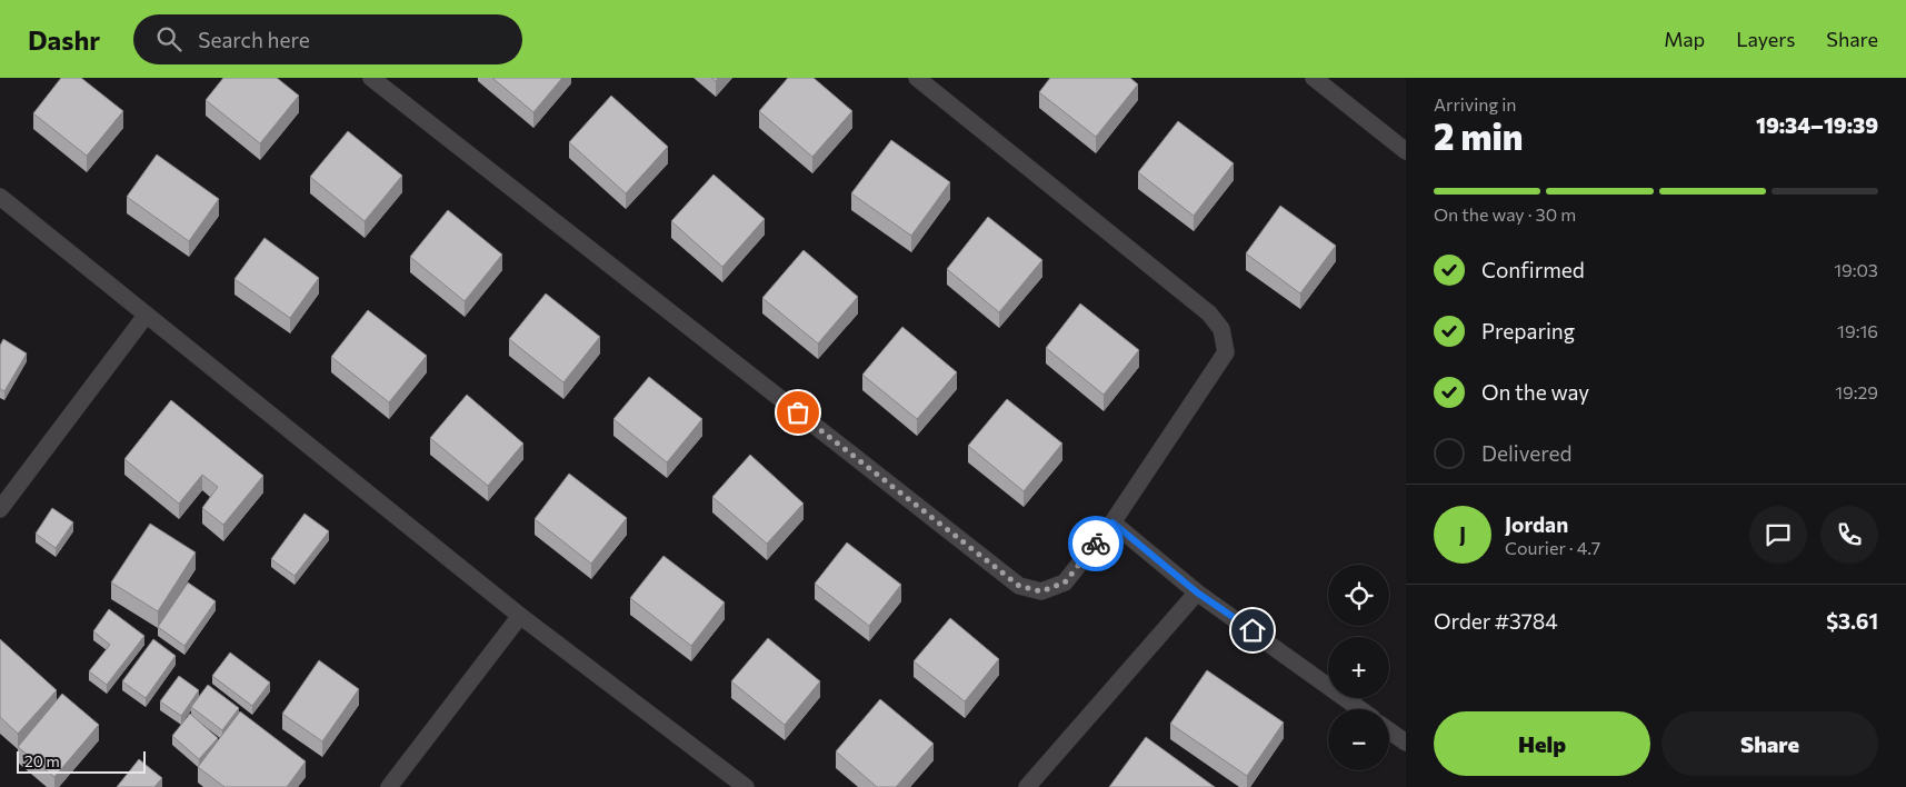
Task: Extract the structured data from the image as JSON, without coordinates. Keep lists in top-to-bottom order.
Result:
{
  "scale_bar": "20 m",
  "page": {
    "header": "Dashr",
    "search": "Search here",
    "nav": ["Map", "Layers", "Share"],
    "heading": ["2 min", "Arriving in", "19:34–19:39"],
    "panel": [
      "Jordan",
      "Courier · 4.7",
      "Order #3784",
      "$3.61"
    ],
    "bar": "On the way · 30 m",
    "list": [
      ["Confirmed", "19:03"],
      ["Preparing", "19:16"],
      ["On the way", "19:29"],
      "Delivered"
    ],
    "round": "J",
    "map_buttons": ["+", "−"],
    "buttons": ["Help", "Share"],
    "scale": "20 m"
  }
}
